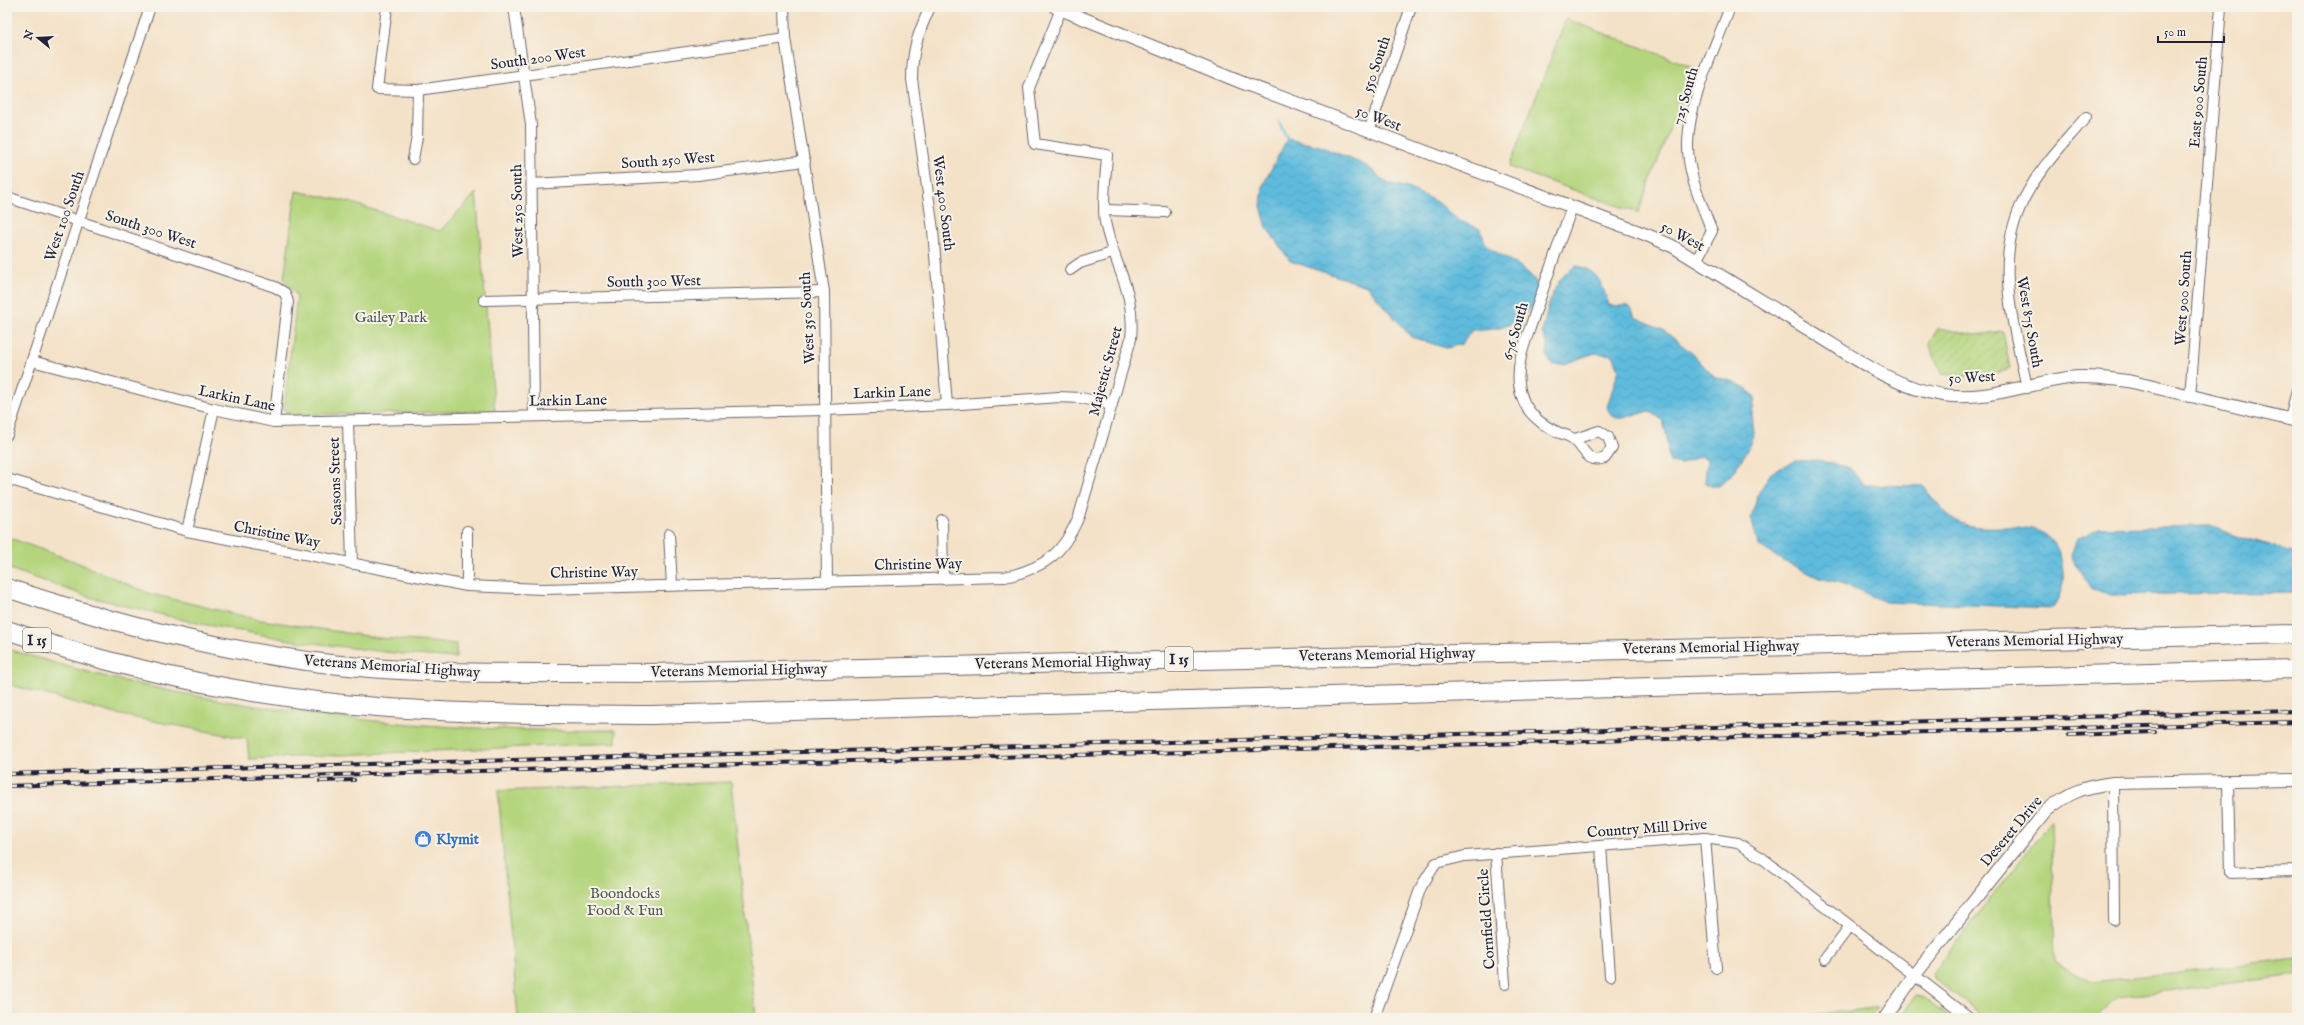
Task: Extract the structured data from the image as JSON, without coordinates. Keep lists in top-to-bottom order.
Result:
{
  "streets": {
    "highway": ["I 15", "Veterans Memorial Highway"],
    "street": [
      "South 200 West",
      "550 South",
      "725 South",
      "East 900 South",
      "50 West",
      "South 250 West",
      "West 400 South",
      "West 250 South",
      "West 100 South",
      "South 300 West",
      "West 900 South",
      "West 350 South",
      "West 875 South",
      "676 South",
      "Majestic Street",
      "Larkin Lane",
      "Seasons Street",
      "Christine Way",
      "Country Mill Drive",
      "Deseret Drive",
      "Cornfield Circle"
    ]
  },
  "crossings": [
    ["South 200 West", "West 250 South"],
    ["South 200 West", "West 350 South"],
    ["550 South", "50 West"],
    ["725 South", "50 West"],
    ["East 900 South", "West 900 South"],
    ["50 West", "West 900 South"],
    ["50 West", "West 875 South"],
    ["50 West", "676 South"],
    ["50 West", "Majestic Street"],
    ["South 250 West", "West 250 South"],
    ["South 250 West", "West 350 South"],
    ["West 400 South", "Larkin Lane"],
    ["West 250 South", "South 300 West"],
    ["West 250 South", "Larkin Lane"],
    ["West 100 South", "South 300 West"],
    ["West 100 South", "Larkin Lane"],
    ["South 300 West", "West 350 South"],
    ["South 300 West", "Larkin Lane"],
    ["West 350 South", "Larkin Lane"],
    ["West 350 South", "Christine Way"],
    ["Majestic Street", "Larkin Lane"],
    ["Majestic Street", "Christine Way"],
    ["Larkin Lane", "Seasons Street"],
    ["Seasons Street", "Christine Way"],
    ["Country Mill Drive", "Deseret Drive"],
    ["Country Mill Drive", "Cornfield Circle"]
  ],
  "parks": ["Gailey Park", "Boondocks Food & Fun"],
  "places": {
    "shop": ["Klymit"]
  },
  "scale_bar": "50 m",
  "north": "left"
}
